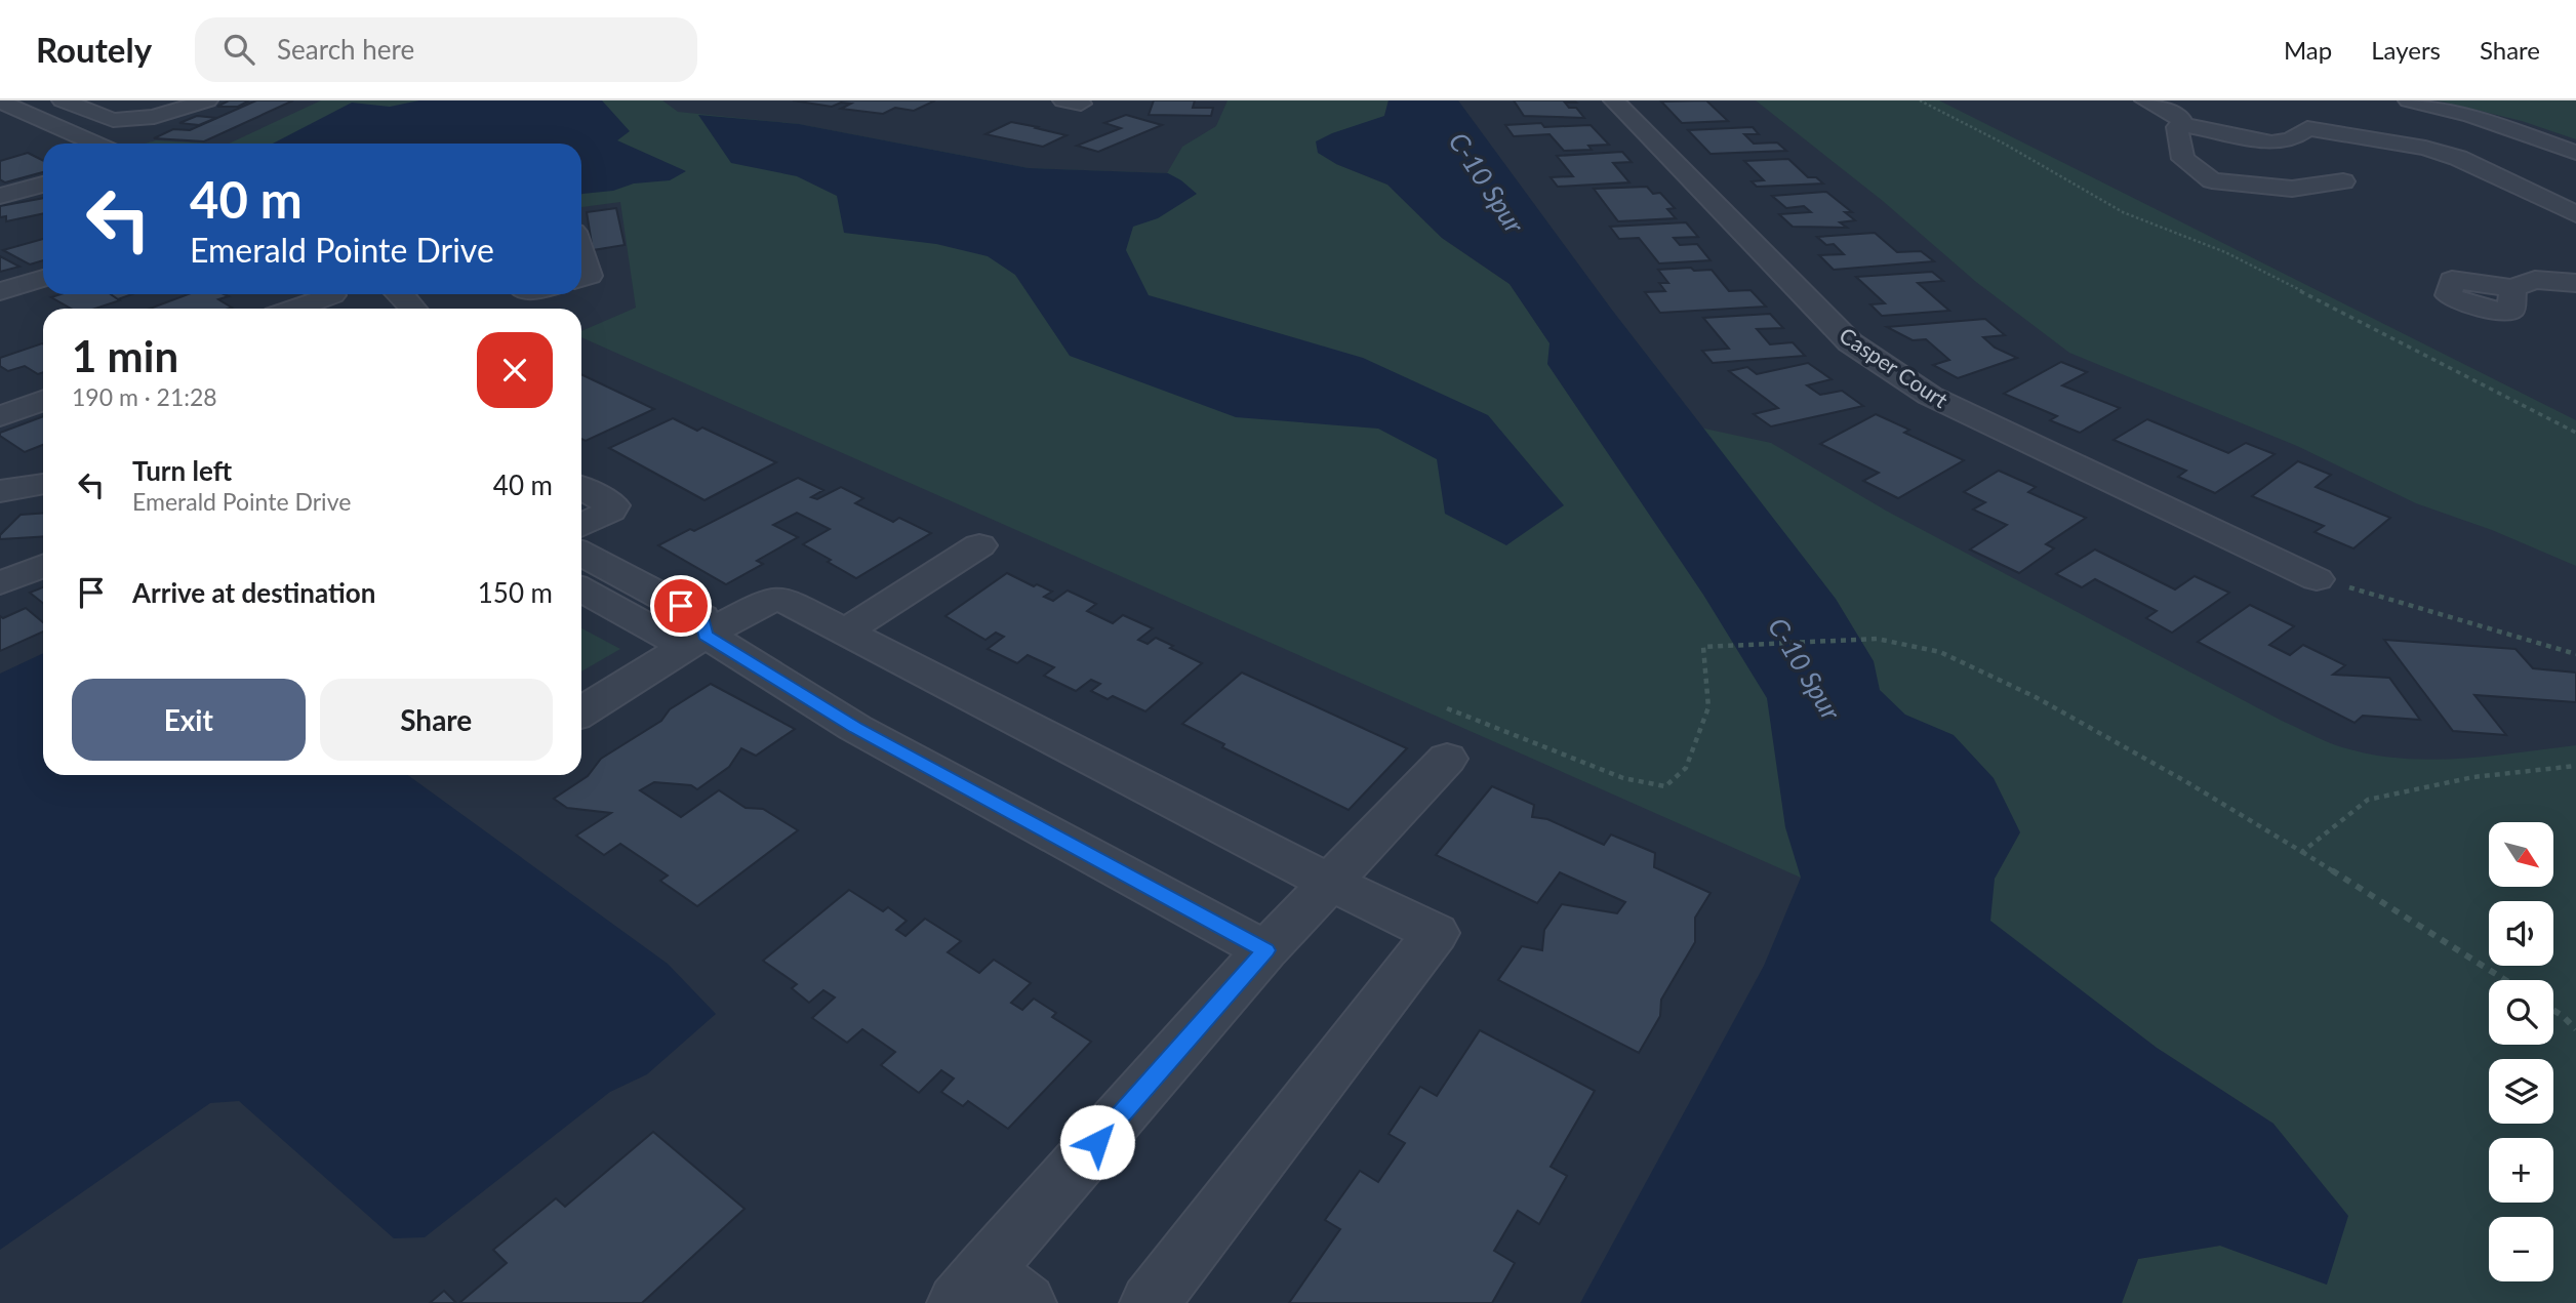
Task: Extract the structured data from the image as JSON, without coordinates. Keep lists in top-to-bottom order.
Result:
{
  "streets": {
    "street": ["Casper Court"]
  },
  "water": ["C-10 Spur"],
  "north": "bottom right",
  "page": {
    "header": "Routely",
    "search": "Search here",
    "nav": ["Map", "Layers", "Share"],
    "turn": ["40 m", "Emerald Pointe Drive"],
    "heading": ["1 min", "190 m · 21:28"],
    "list": [
      {
        "name": "Turn left",
        "note": "Emerald Pointe Drive",
        "value": "40 m"
      },
      {
        "name": "Arrive at destination",
        "value": "150 m"
      }
    ],
    "buttons": ["Exit", "Share"],
    "map_buttons": ["+", "−"]
  }
}
